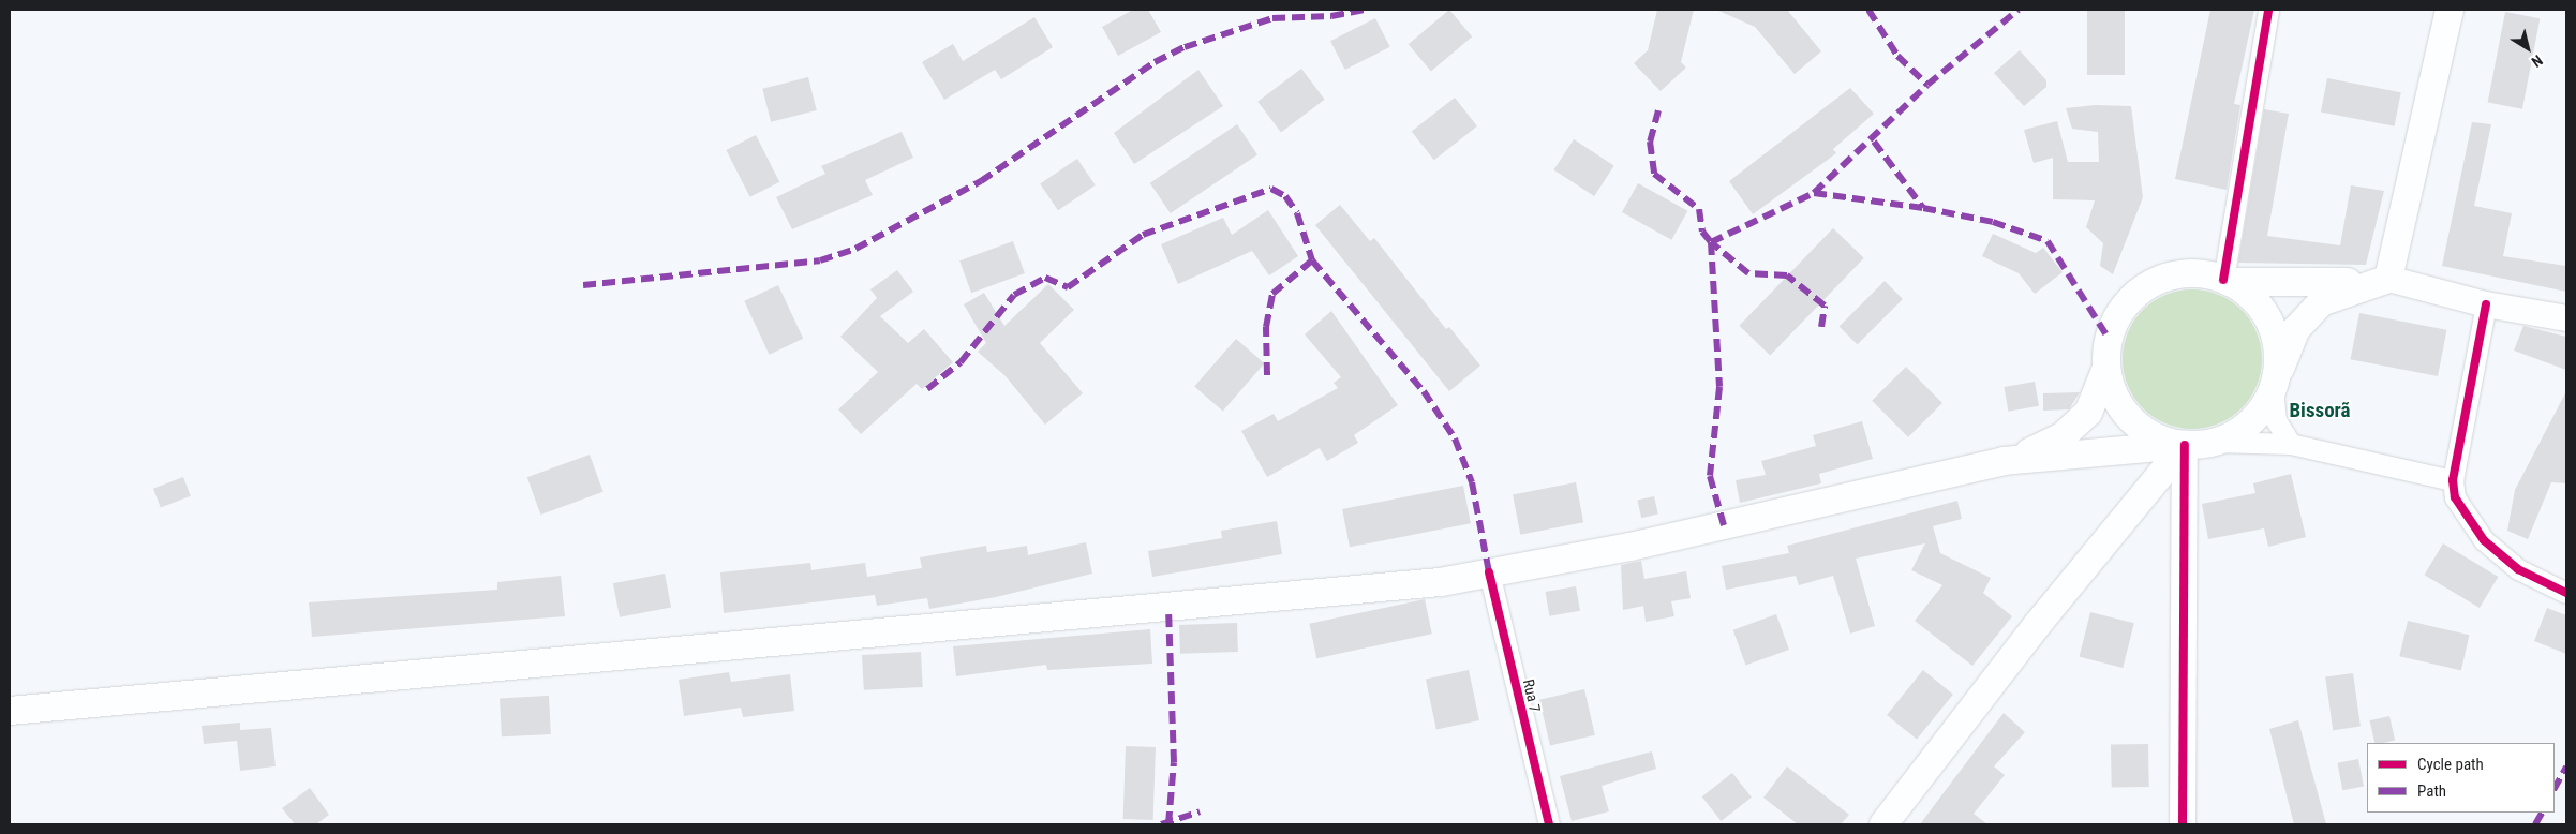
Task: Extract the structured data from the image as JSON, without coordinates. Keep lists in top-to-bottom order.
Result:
{
  "streets": {
    "street": ["Rua 7"]
  },
  "districts": ["Bissorã"],
  "legend": ["Cycle path", "Path"],
  "north": "bottom right"
}
